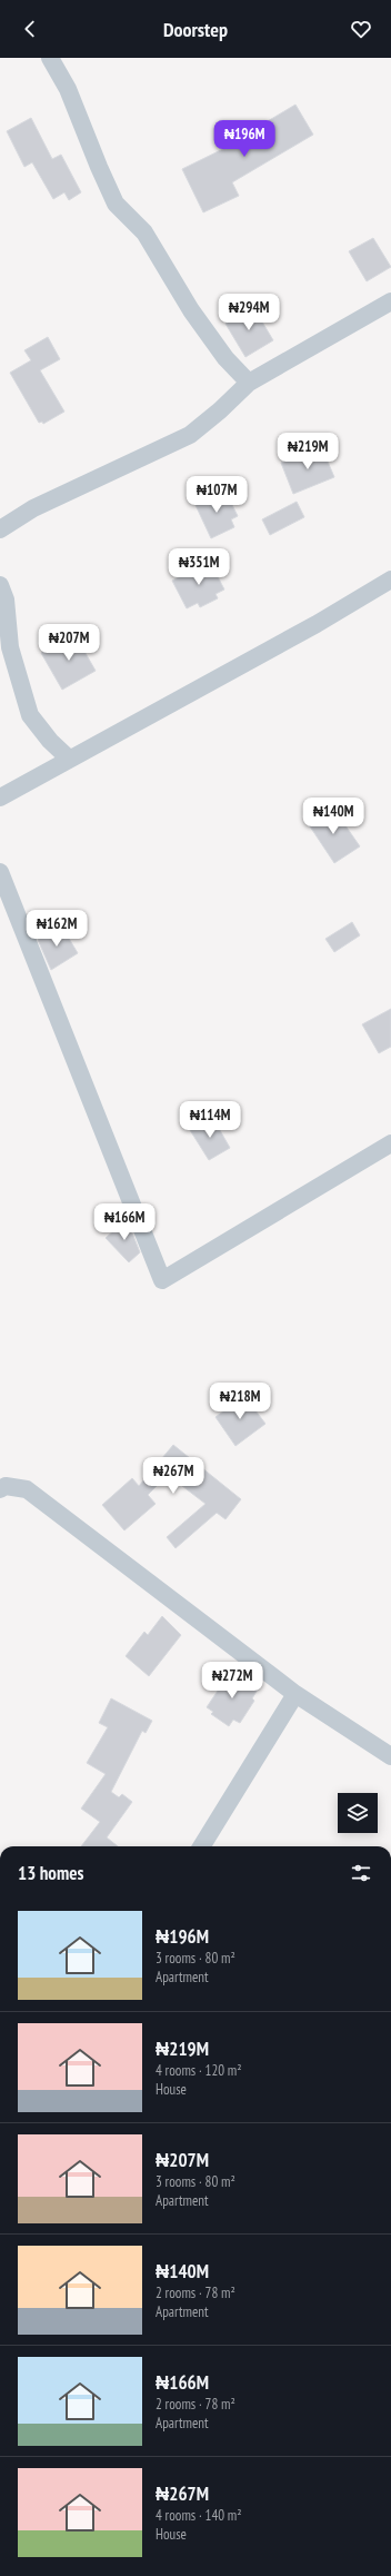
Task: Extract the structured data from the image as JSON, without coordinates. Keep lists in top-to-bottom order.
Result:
{
  "page": {
    "header": "Doorstep",
    "price": [
      "₦196M",
      "₦294M",
      "₦219M",
      "₦107M",
      "₦351M",
      "₦207M",
      "₦140M",
      "₦162M",
      "₦114M",
      "₦166M",
      "₦218M",
      "₦267M",
      "₦272M"
    ],
    "heading": "13 homes",
    "list": [
      {
        "name": "₦196M",
        "note": "3 rooms · 80 m² · Apartment"
      },
      {
        "name": "₦219M",
        "note": "4 rooms · 120 m² · House"
      },
      {
        "name": "₦207M",
        "note": "3 rooms · 80 m² · Apartment"
      },
      {
        "name": "₦140M",
        "note": "2 rooms · 78 m² · Apartment"
      },
      {
        "name": "₦166M",
        "note": "2 rooms · 78 m² · Apartment"
      },
      {
        "name": "₦267M",
        "note": "4 rooms · 140 m² · House"
      }
    ]
  }
}
